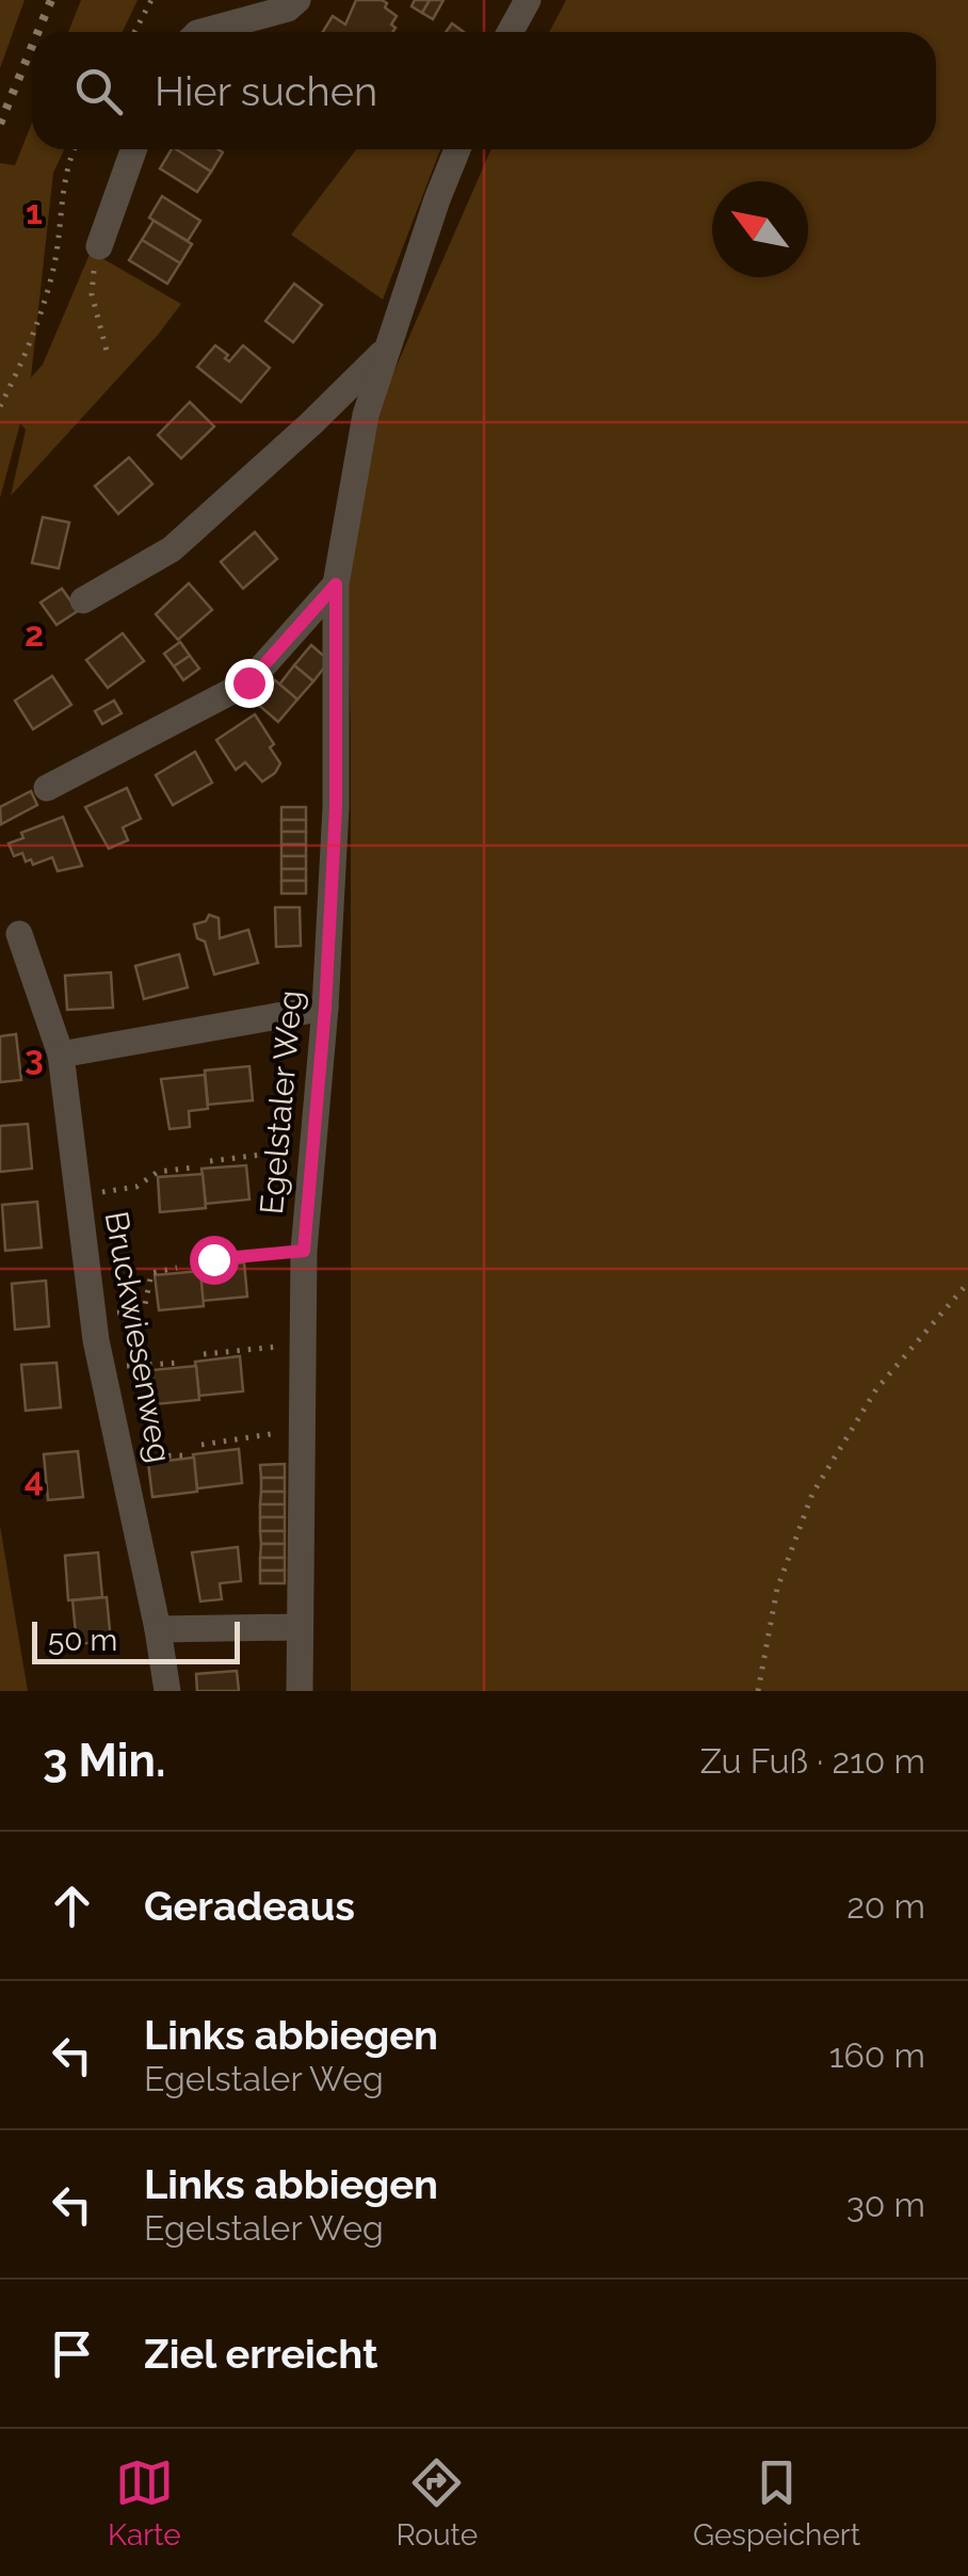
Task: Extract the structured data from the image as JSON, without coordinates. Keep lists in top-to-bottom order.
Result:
{
  "streets": {
    "street": ["Egelstaler Weg", "Bruckwiesenweg"]
  },
  "scale_bar": "50 m",
  "north": "top left",
  "page": {
    "search": "Hier suchen",
    "scale": "50 m",
    "heading": ["3 Min.", "Zu Fuß · 210 m"],
    "list": [
      ["Geradeaus", "20 m"],
      ["Links abbiegen", "Egelstaler Weg", "160 m"],
      ["Links abbiegen", "Egelstaler Weg", "30 m"],
      "Ziel erreicht"
    ],
    "nav": ["Karte", "Route", "Gespeichert"]
  },
  "grid": {
    "rows": [
      "1",
      "2",
      "3",
      "4"
    ]
  }
}
